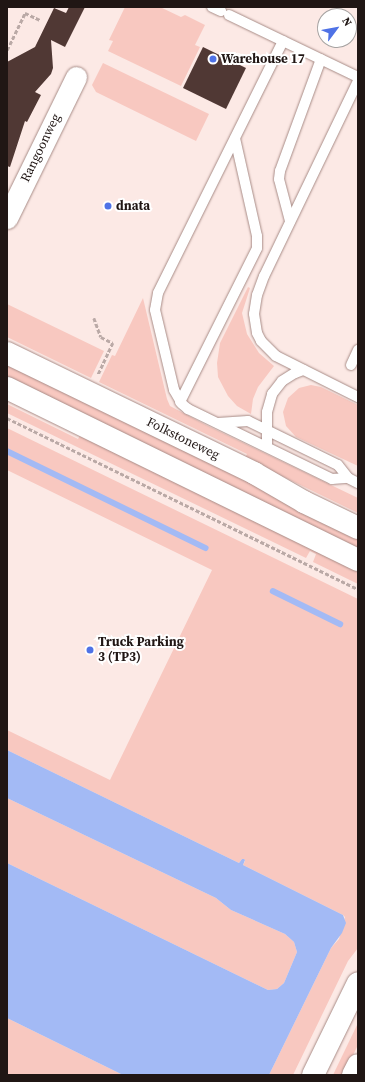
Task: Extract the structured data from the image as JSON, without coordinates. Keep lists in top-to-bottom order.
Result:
{
  "streets": {
    "street": ["Rangoonweg", "Folkstoneweg"]
  },
  "places": ["Warehouse 17", "dnata", "Truck Parking 3 (TP3)"],
  "north": "top right"
}
